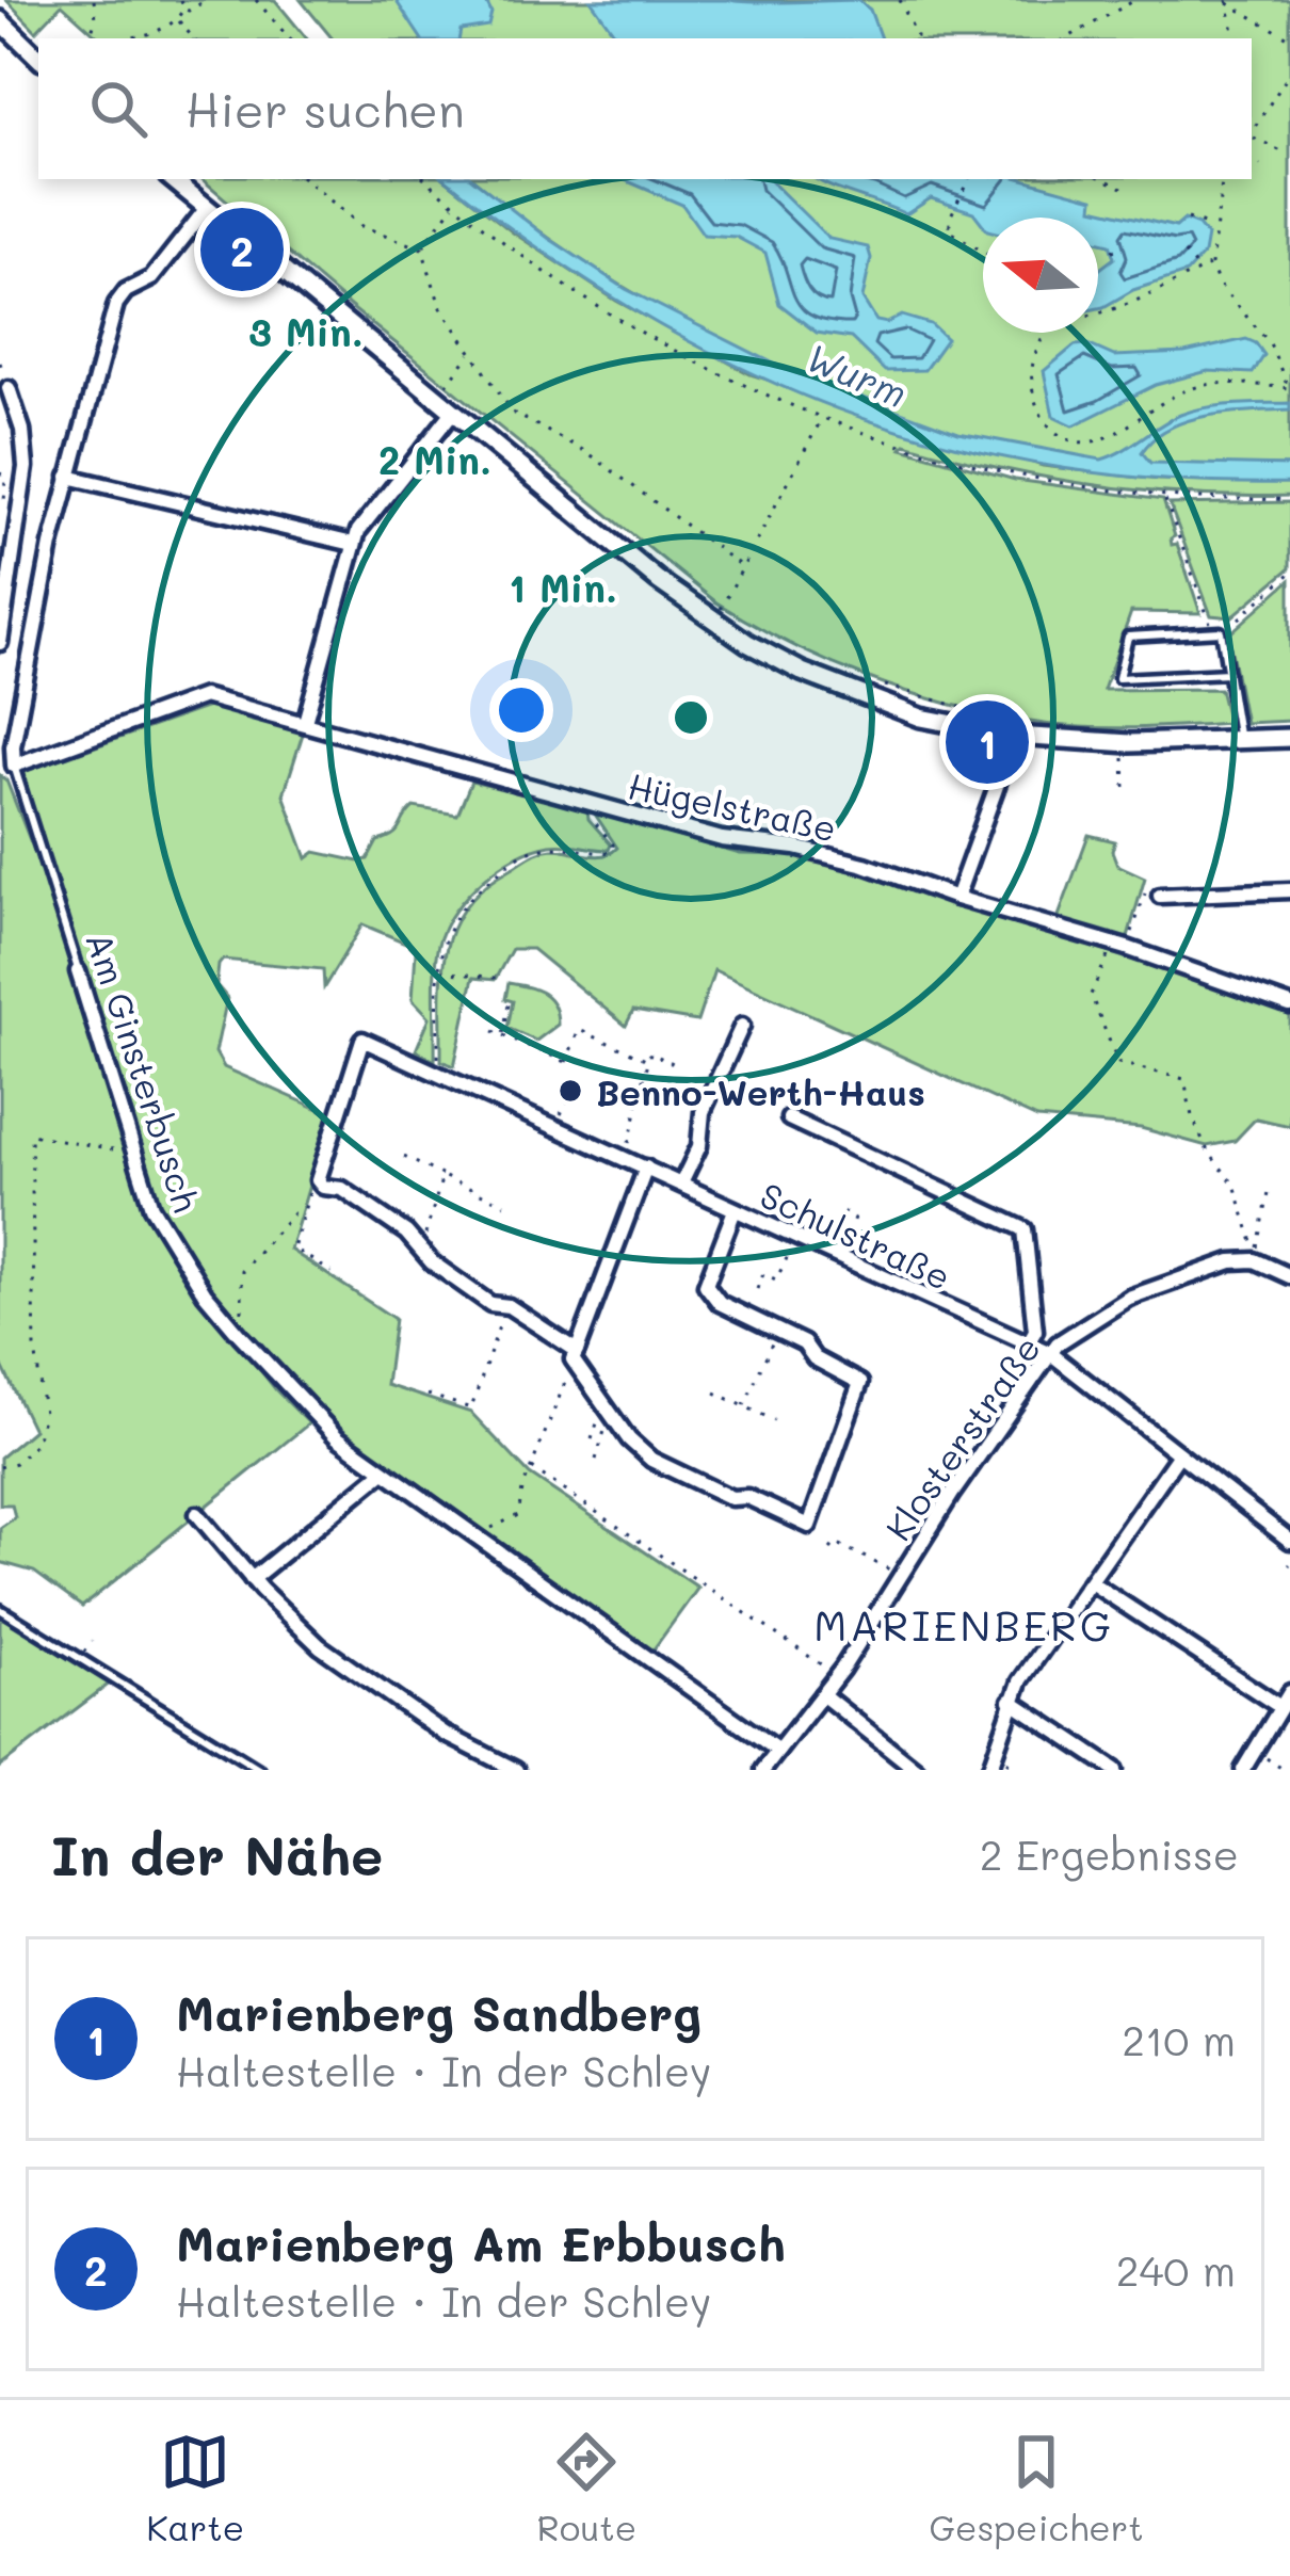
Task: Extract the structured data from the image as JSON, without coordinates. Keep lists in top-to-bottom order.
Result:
{
  "streets": {
    "street": [
      "Hügelstraße",
      "Am Ginsterbusch",
      "Schulstraße",
      "Klosterstraße"
    ]
  },
  "crossings": [
    ["Hügelstraße", "Am Ginsterbusch"],
    ["Am Ginsterbusch", "Klosterstraße"],
    ["Schulstraße", "Klosterstraße"]
  ],
  "districts": ["MARIENBERG"],
  "water": ["Wurm"],
  "places": ["Benno-Werth-Haus"],
  "north": "left",
  "page": {
    "search": "Hier suchen",
    "pins": ["2", "1"],
    "heading": ["In der Nähe", "2 Ergebnisse"],
    "list": [
      {
        "mark": "1",
        "name": "Marienberg Sandberg",
        "note": "Haltestelle · In der Schley",
        "value": "210 m"
      },
      {
        "mark": "2",
        "name": "Marienberg Am Erbbusch",
        "note": "Haltestelle · In der Schley",
        "value": "240 m"
      }
    ],
    "nav": ["Karte", "Route", "Gespeichert"]
  },
  "rings": ["3 Min.", "2 Min.", "1 Min."]
}
